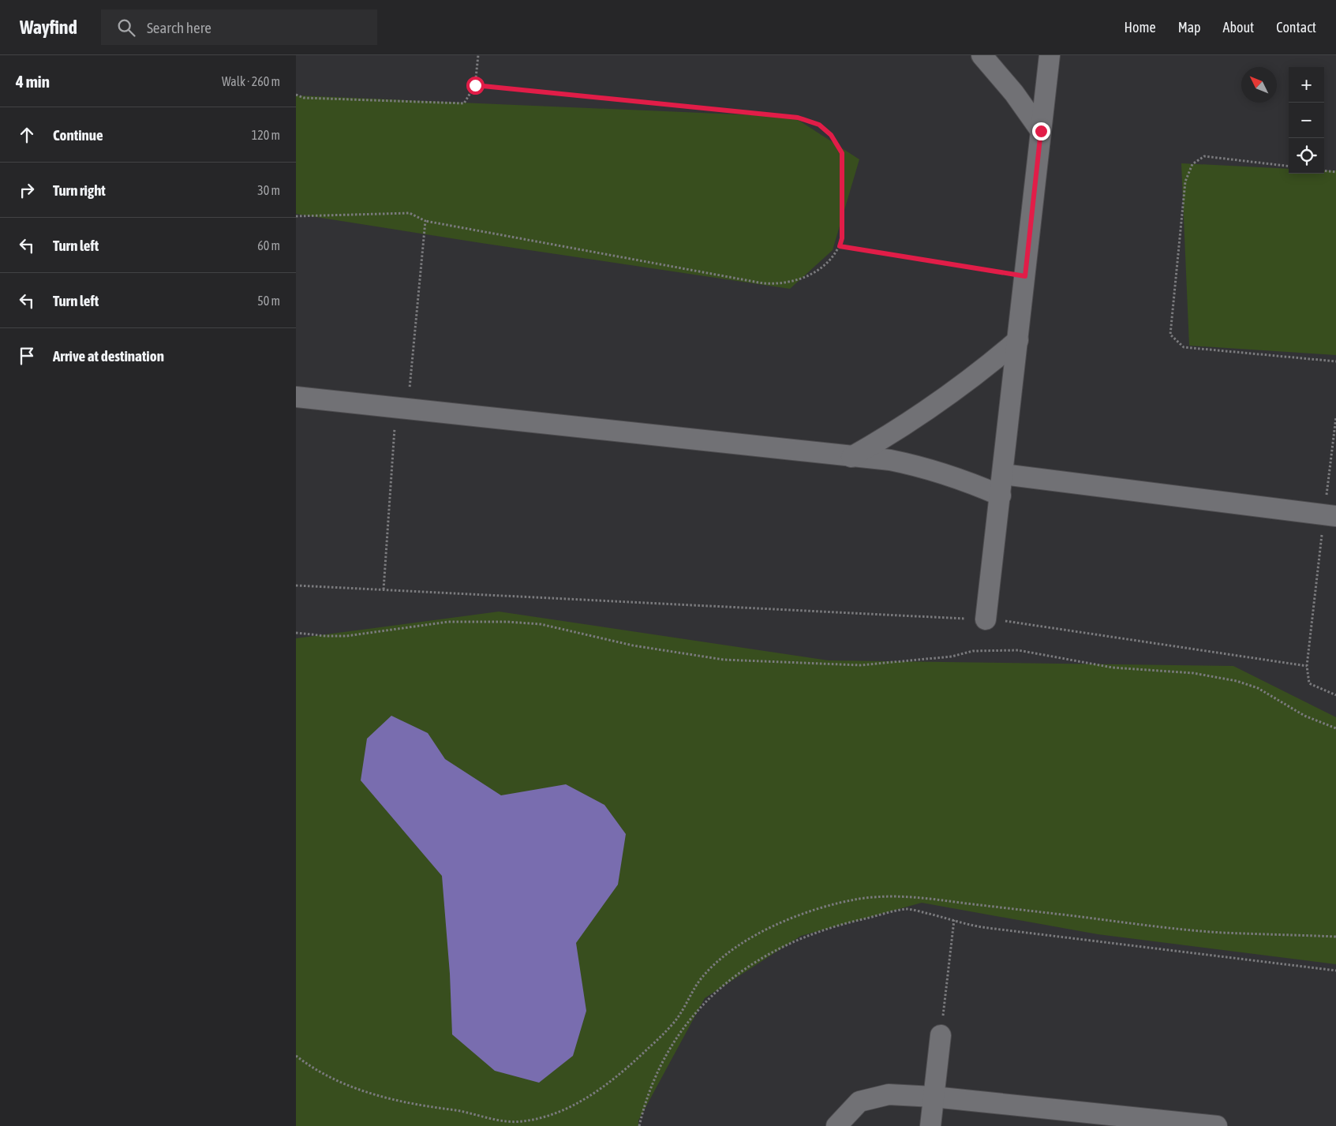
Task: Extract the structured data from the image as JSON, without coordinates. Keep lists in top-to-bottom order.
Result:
{
  "north": "top left",
  "page": {
    "header": "Wayfind",
    "search": "Search here",
    "nav": [
      "Home",
      "Map",
      "About",
      "Contact"
    ],
    "heading": ["4 min", "Walk · 260 m"],
    "map_buttons": ["+", "−"],
    "list": [
      ["Continue", "120 m"],
      ["Turn right", "30 m"],
      ["Turn left", "60 m"],
      ["Turn left", "50 m"],
      "Arrive at destination"
    ]
  }
}
